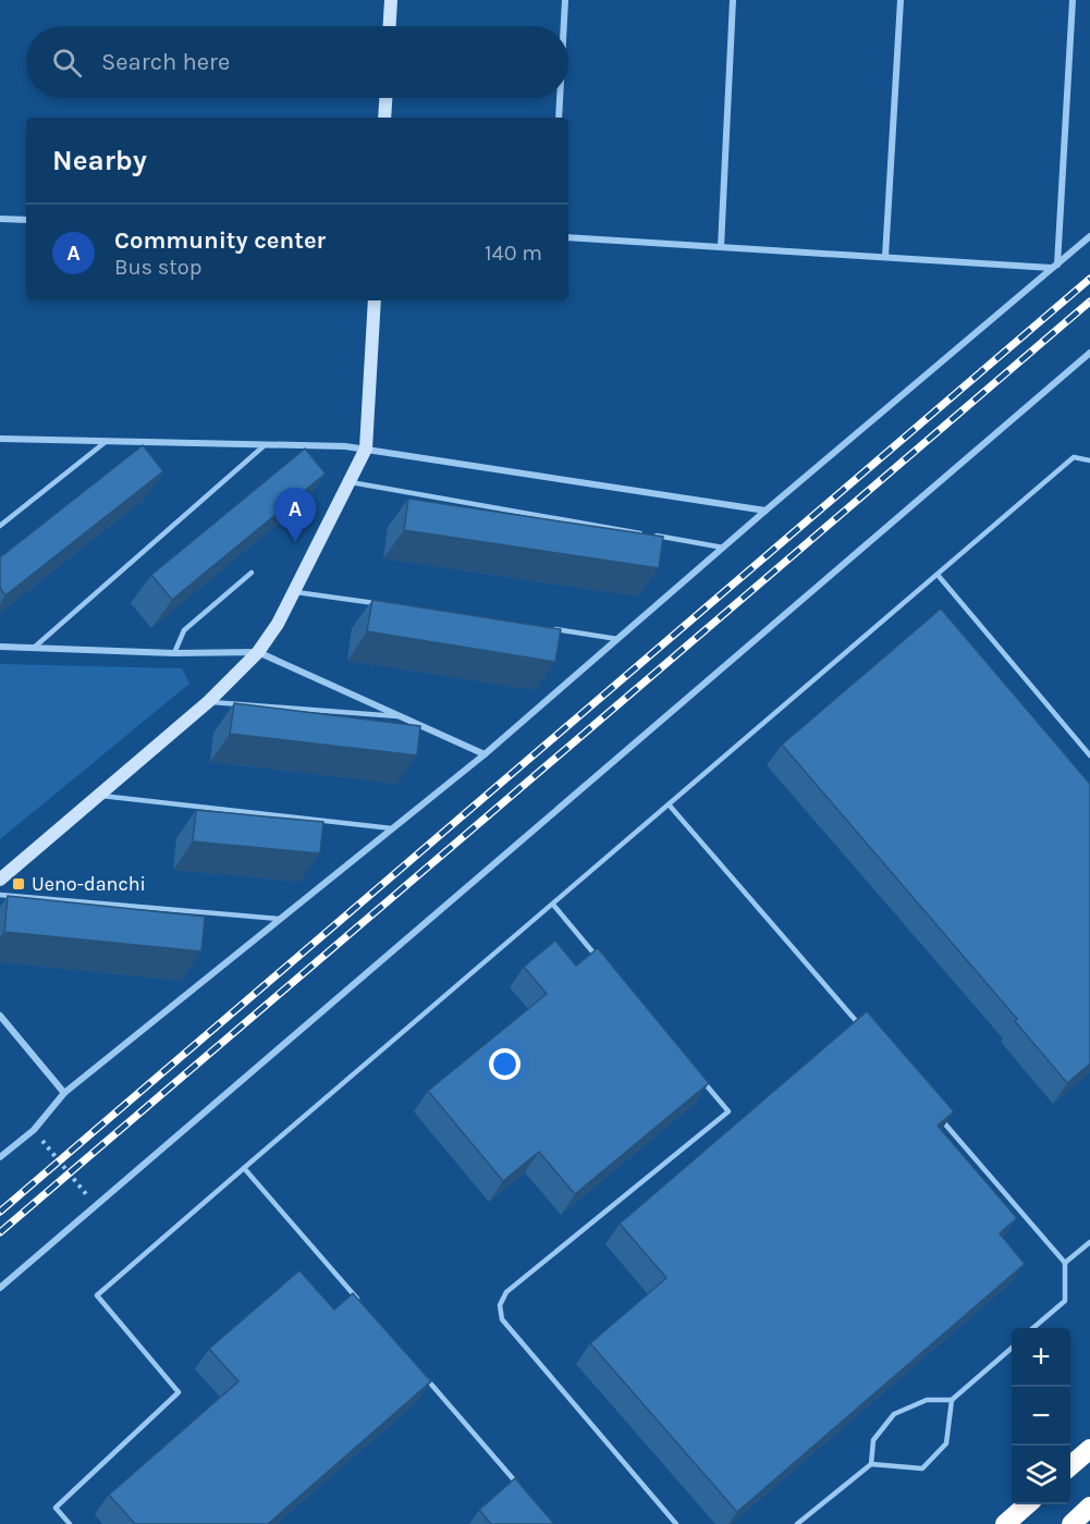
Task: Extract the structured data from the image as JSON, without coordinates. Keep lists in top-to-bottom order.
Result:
{
  "places": {
    "transit": ["Ueno-danchi"]
  },
  "page": {
    "search": "Search here",
    "heading": "Nearby",
    "list": [
      {
        "mark": "A",
        "name": "Community center",
        "note": "Bus stop",
        "value": "140 m"
      }
    ],
    "pins": "A",
    "map_buttons": ["+", "−"]
  }
}
